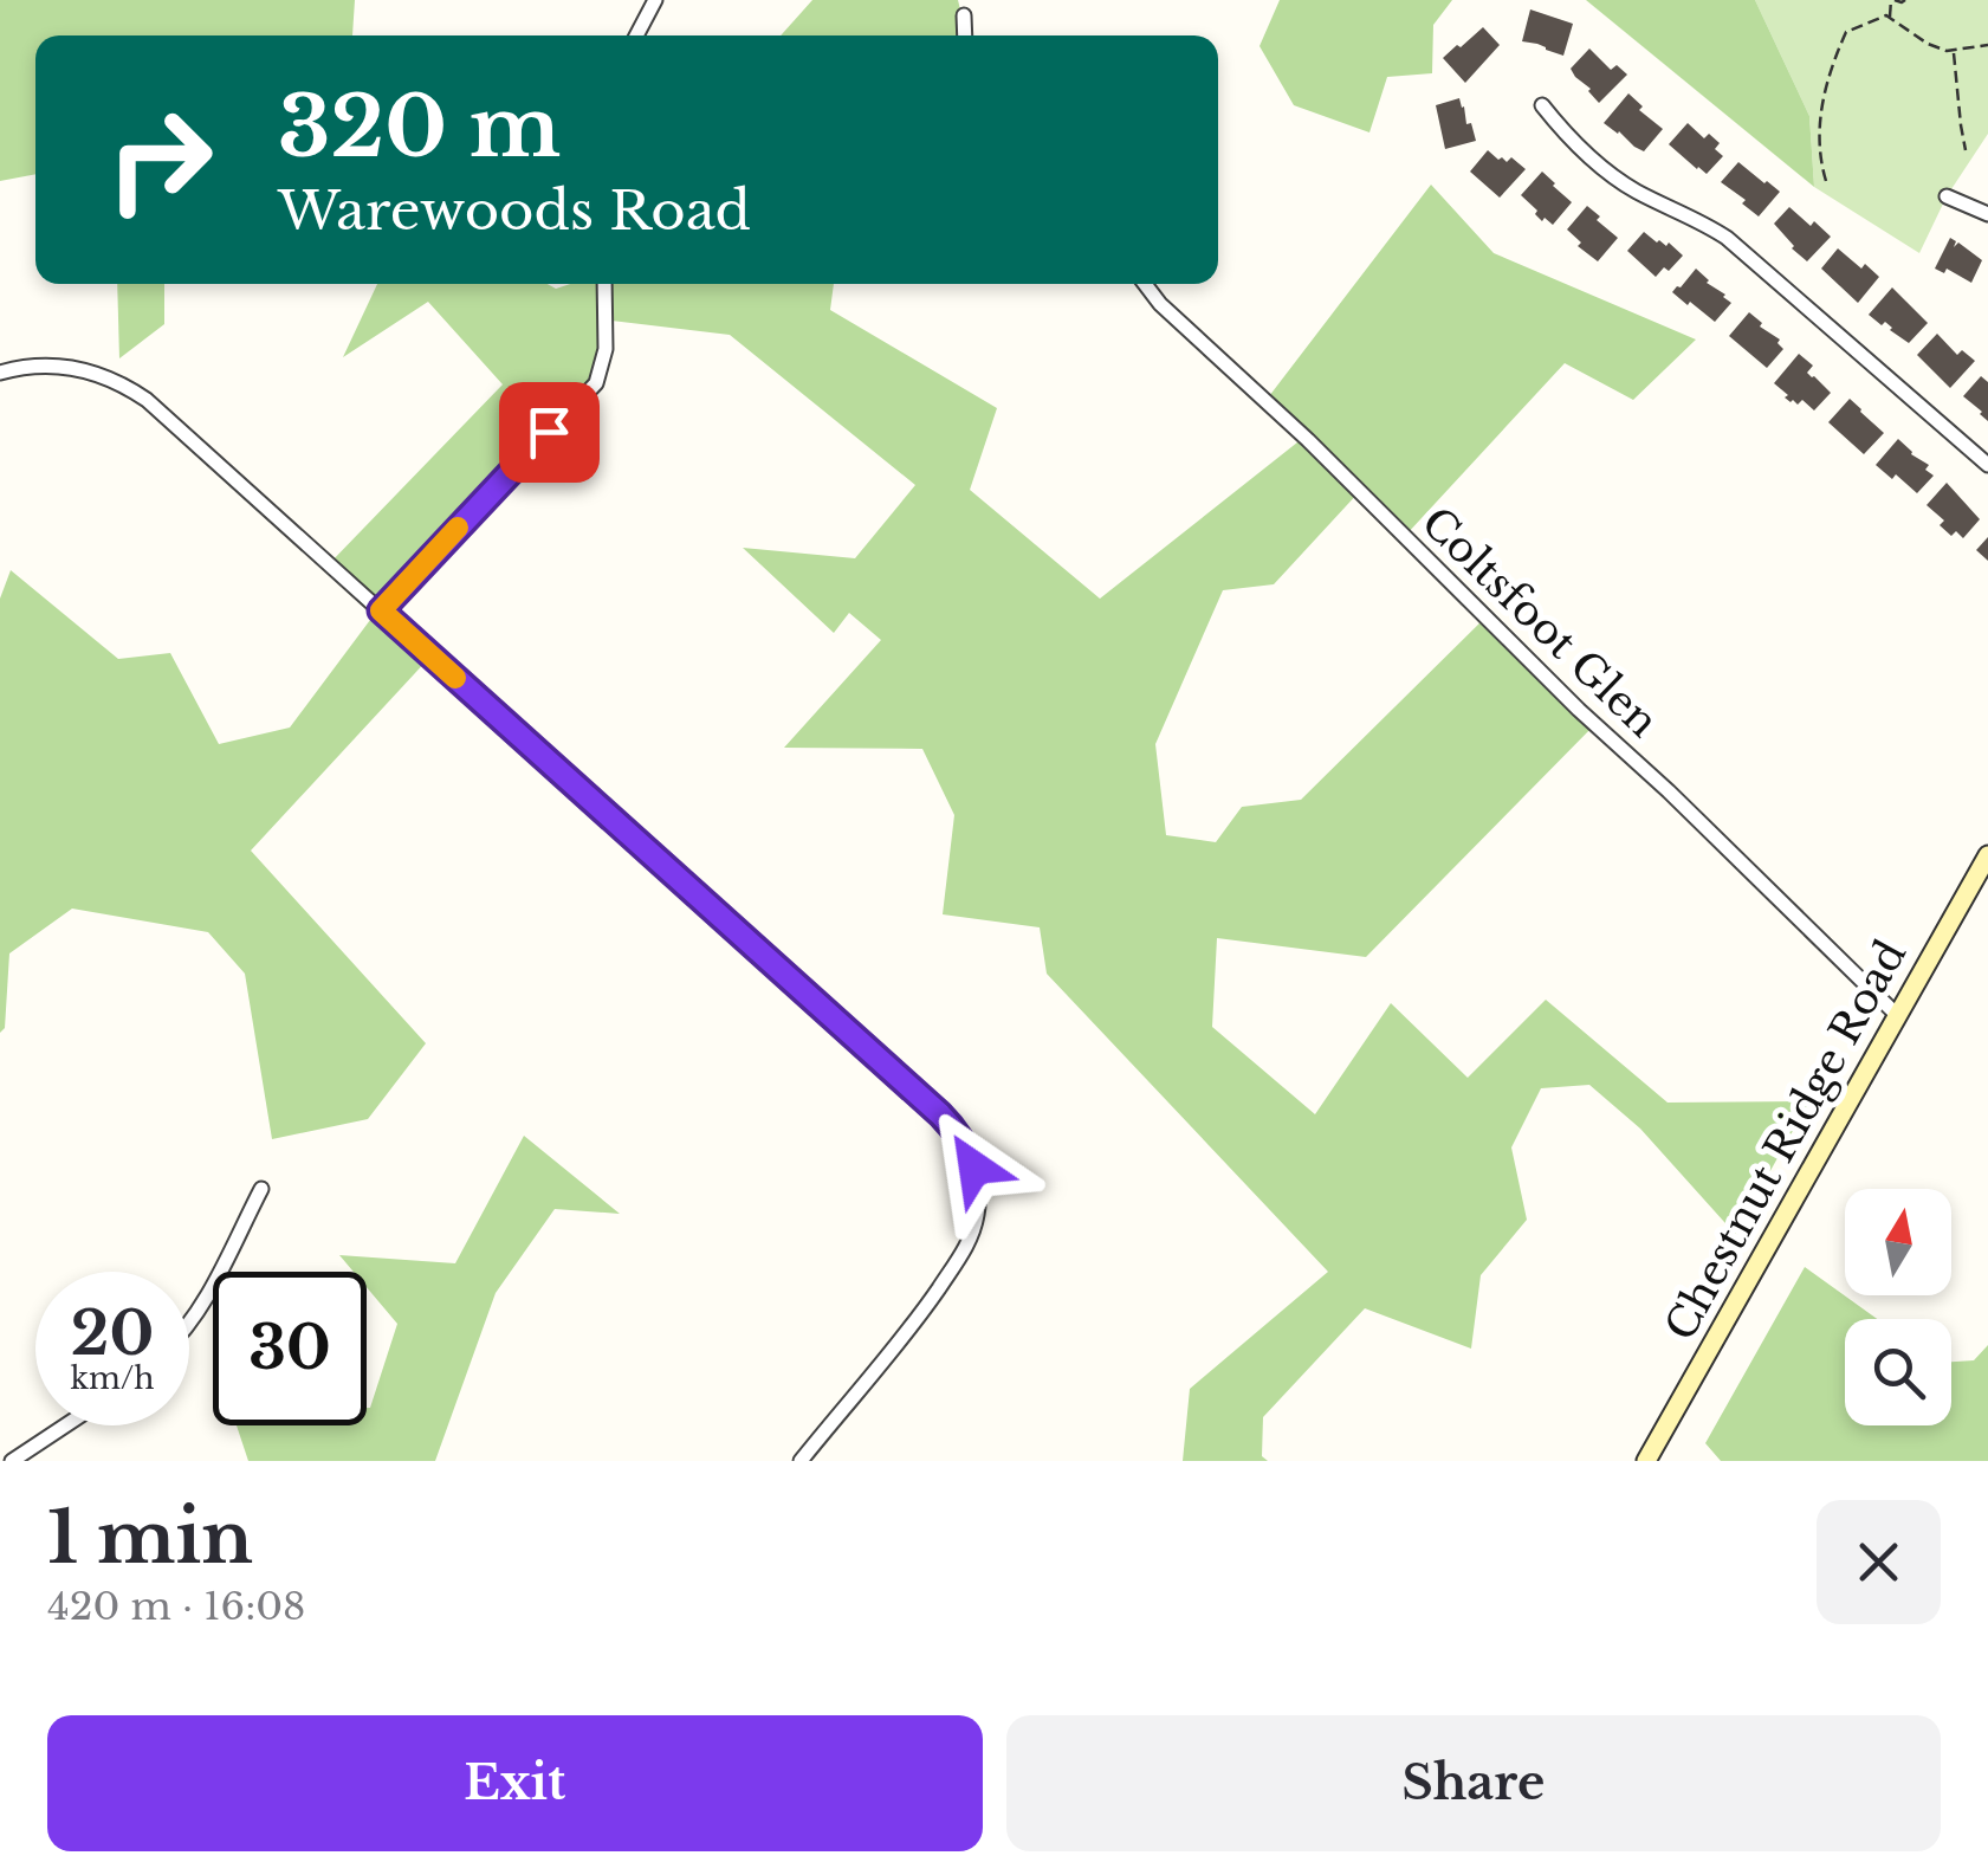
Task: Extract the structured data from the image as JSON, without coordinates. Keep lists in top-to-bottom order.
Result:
{
  "streets": {
    "main road": ["Chestnut Ridge Road"],
    "street": ["Coltsfoot Glen"]
  },
  "crossings": [
    ["Coltsfoot Glen", "Chestnut Ridge Road"]
  ],
  "north": "top",
  "page": {
    "turn": ["320 m", "Warewoods Road"],
    "speed": "20 km/h",
    "limit": "30",
    "heading": ["1 min", "420 m · 16:08"],
    "buttons": ["Exit", "Share"]
  }
}
